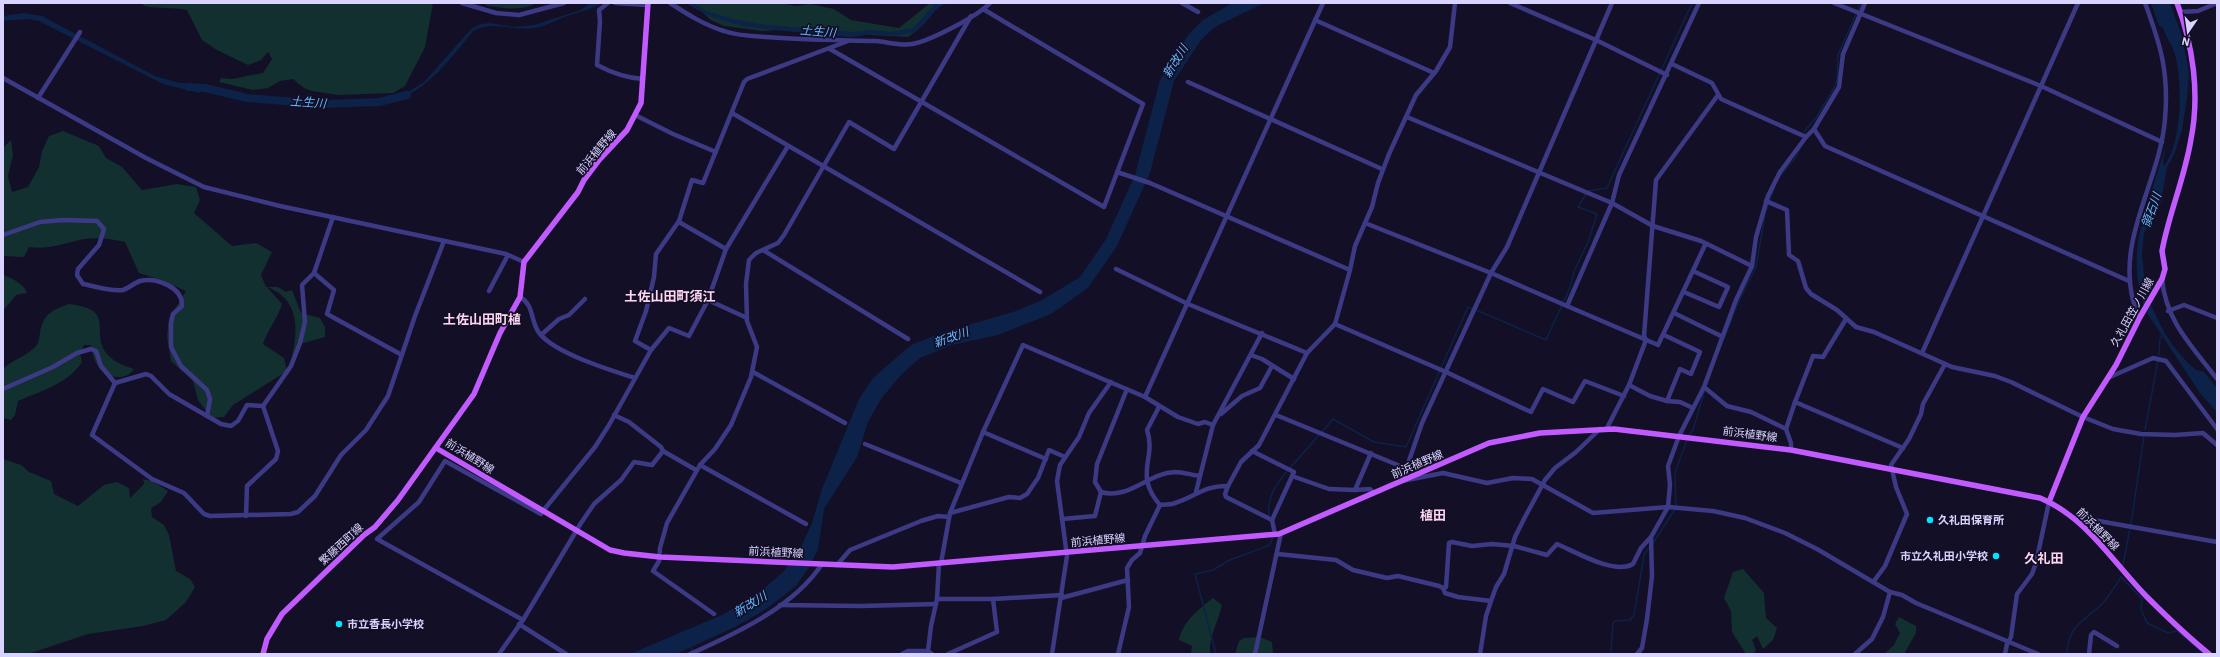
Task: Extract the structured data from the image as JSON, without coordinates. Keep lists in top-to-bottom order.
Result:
{
  "streets": {
    "main road": ["前浜植野線", "久礼田笠ノ川線", "繁藤西町線"]
  },
  "crossings": [
    ["前浜植野線", "久礼田笠ノ川線"],
    ["前浜植野線", "繁藤西町線"]
  ],
  "districts": [
    "土佐山田町須江",
    "土佐山田町植",
    "植田",
    "久礼田"
  ],
  "water": ["土生川", "新改川", "領石川"],
  "places": ["久礼田保育所", "市立久礼田小学校", "市立香長小学校"],
  "north": "bottom"
}
